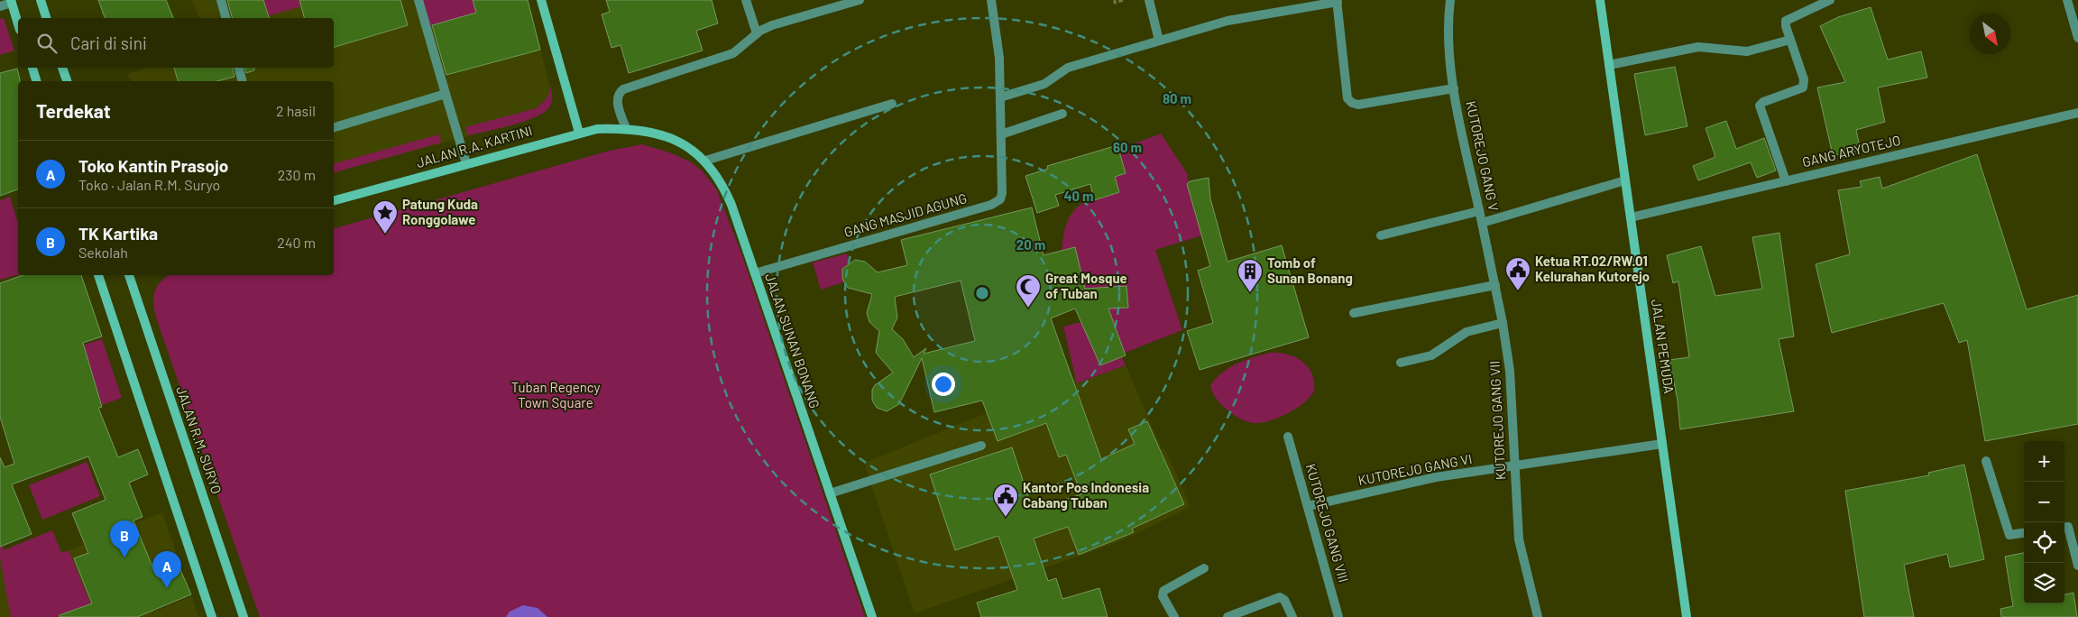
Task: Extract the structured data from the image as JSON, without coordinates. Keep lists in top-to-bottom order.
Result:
{
  "streets": {
    "main road": [
      "JALAN R.A. KARTINI",
      "JALAN SUNAN BONANG",
      "JALAN PEMUDA",
      "JALAN R.M. SURYO"
    ],
    "street": [
      "GANG ARYOTEJO",
      "KUTOREJO GANG V",
      "GANG MASJID AGUNG",
      "KUTOREJO GANG VII",
      "KUTOREJO GANG VI",
      "KUTOREJO GANG VIII"
    ]
  },
  "crossings": [
    ["JALAN R.A. KARTINI", "JALAN SUNAN BONANG"],
    ["GANG ARYOTEJO", "JALAN PEMUDA"],
    ["KUTOREJO GANG V", "JALAN PEMUDA"],
    ["KUTOREJO GANG V", "KUTOREJO GANG VII"],
    ["GANG MASJID AGUNG", "JALAN SUNAN BONANG"],
    ["JALAN PEMUDA", "KUTOREJO GANG VI"],
    ["KUTOREJO GANG VII", "KUTOREJO GANG VI"],
    ["KUTOREJO GANG VI", "KUTOREJO GANG VIII"]
  ],
  "parks": ["Tuban Regency Town Square"],
  "places": {
    "place": ["Patung Kuda Ronggolawe"],
    "public building": ["Ketua RT.02/RW.01 Kelurahan Kutorejo", "Kantor Pos Indonesia Cabang Tuban"],
    "building": ["Tomb of Sunan Bonang"],
    "mosque": ["Great Mosque of Tuban"]
  },
  "north": "bottom right",
  "page": {
    "search": "Cari di sini",
    "heading": ["Terdekat", "2 hasil"],
    "list": [
      {
        "mark": "A",
        "name": "Toko Kantin Prasojo",
        "note": "Toko · Jalan R.M. Suryo",
        "value": "230 m"
      },
      {
        "mark": "B",
        "name": "TK Kartika",
        "note": "Sekolah",
        "value": "240 m"
      }
    ],
    "map_buttons": ["+", "−"],
    "pins": ["B", "A"]
  },
  "rings": [
    "80 m",
    "60 m",
    "40 m",
    "20 m"
  ]
}
